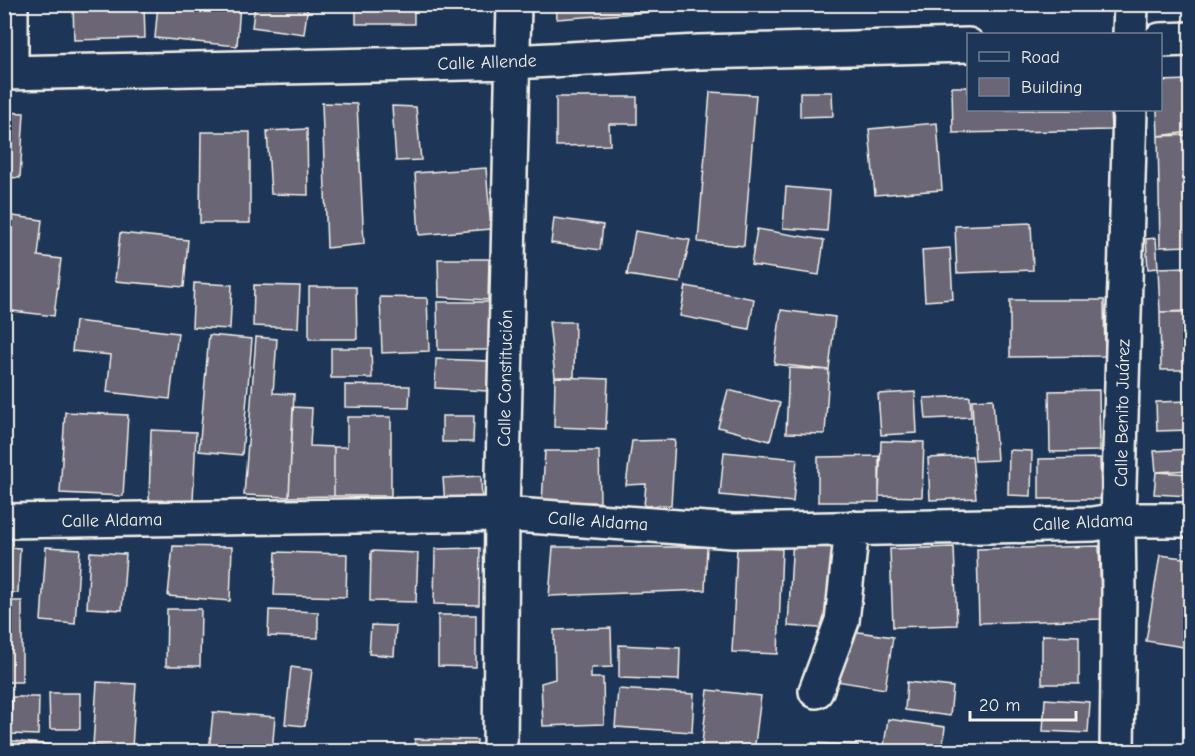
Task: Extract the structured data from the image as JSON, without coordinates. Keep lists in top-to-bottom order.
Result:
{
  "streets": {
    "street": [
      "Calle Allende",
      "Calle Constitución",
      "Calle Benito Juárez",
      "Calle Aldama"
    ]
  },
  "crossings": [
    ["Calle Allende", "Calle Constitución"],
    ["Calle Constitución", "Calle Aldama"],
    ["Calle Benito Juárez", "Calle Aldama"]
  ],
  "legend": ["Road", "Building"],
  "scale_bar": "20 m"
}
